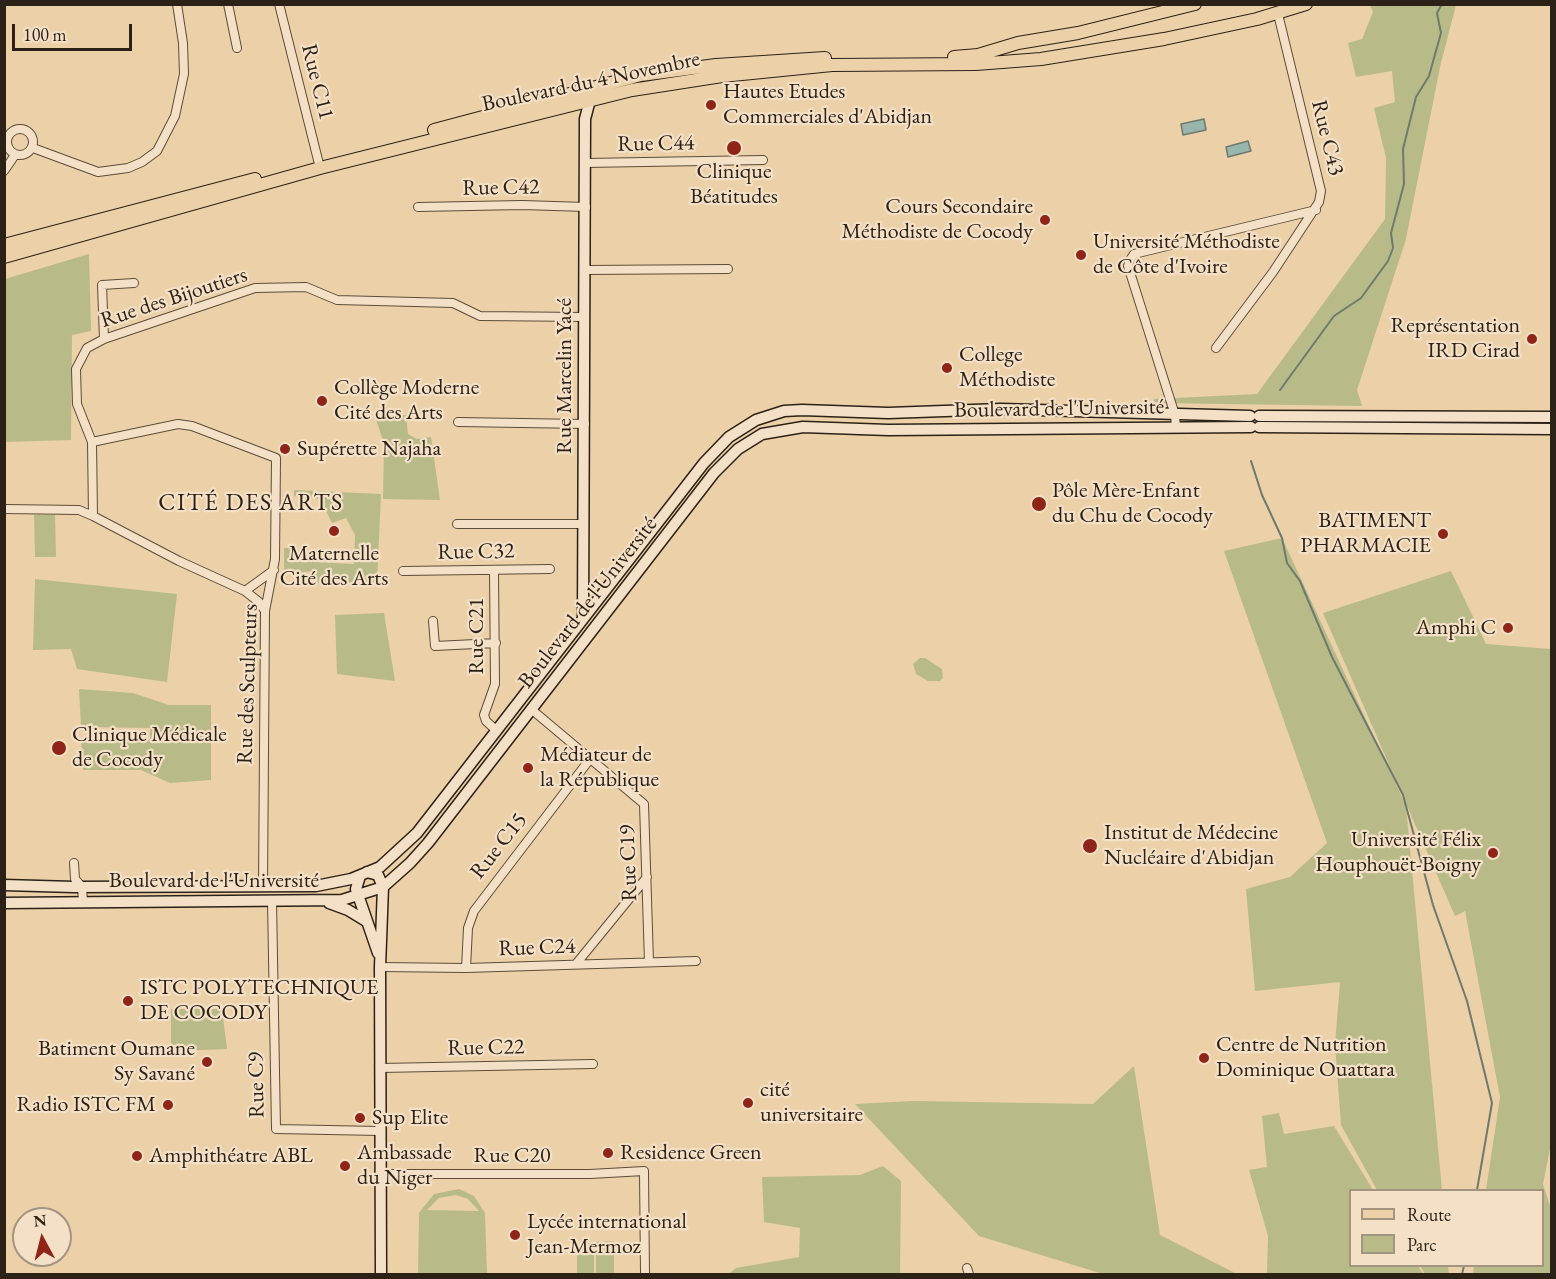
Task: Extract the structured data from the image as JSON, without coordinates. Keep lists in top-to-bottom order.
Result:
{
  "streets": {
    "main road": ["Boulevard du 4 Novembre"],
    "street": [
      "Rue C11",
      "Rue C43",
      "Rue C44",
      "Rue C42",
      "Rue des Bijoutiers",
      "Rue Marcelin Yacé",
      "Boulevard de l'Université",
      "Rue C32",
      "Rue C21",
      "Rue des Sculpteurs",
      "Rue C15",
      "Rue C19",
      "Rue C24",
      "Rue C22",
      "Rue C9",
      "Rue C20"
    ]
  },
  "crossings": [
    ["Rue C11", "Boulevard du 4 Novembre"],
    ["Boulevard du 4 Novembre", "Rue C43"],
    ["Boulevard du 4 Novembre", "Rue Marcelin Yacé"],
    ["Rue C44", "Rue Marcelin Yacé"],
    ["Rue C42", "Rue Marcelin Yacé"],
    ["Rue des Bijoutiers", "Rue Marcelin Yacé"],
    ["Rue des Bijoutiers", "Rue des Sculpteurs"],
    ["Rue Marcelin Yacé", "Boulevard de l'Université"],
    ["Boulevard de l'Université", "Rue C21"],
    ["Boulevard de l'Université", "Rue des Sculpteurs"],
    ["Boulevard de l'Université", "Rue C19"],
    ["Boulevard de l'Université", "Rue C9"],
    ["Rue C32", "Rue C21"],
    ["Rue C15", "Rue C19"],
    ["Rue C15", "Rue C24"],
    ["Rue C19", "Rue C24"]
  ],
  "districts": ["CITÉ DES ARTS"],
  "places": [
    "Hautes Etudes Commerciales d'Abidjan",
    "Clinique Béatitudes",
    "Cours Secondaire Méthodiste de Cocody",
    "Université Méthodiste de Côte d'Ivoire",
    "Représentation IRD Cirad",
    "College Méthodiste",
    "Collège Moderne Cité des Arts",
    "Supérette Najaha",
    "Pôle Mère-Enfant du Chu de Cocody",
    "Maternelle Cité des Arts",
    "BATIMENT PHARMACIE",
    "Amphi C",
    "Clinique Médicale de Cocody",
    "Médiateur de la République",
    "Institut de Médecine Nucléaire d'Abidjan",
    "Université Félix Houphouët-Boigny",
    "ISTC POLYTECHNIQUE DE COCODY",
    "Centre de Nutrition Dominique Ouattara",
    "Batiment Oumane Sy Savané",
    "cité universitaire",
    "Radio ISTC FM",
    "Sup Elite",
    "Residence Green",
    "Amphithéatre ABL",
    "Ambassade du Niger",
    "Lycée international Jean-Mermoz"
  ],
  "legend": ["Route", "Parc"],
  "scale_bar": "100 m",
  "north": "top"
}
